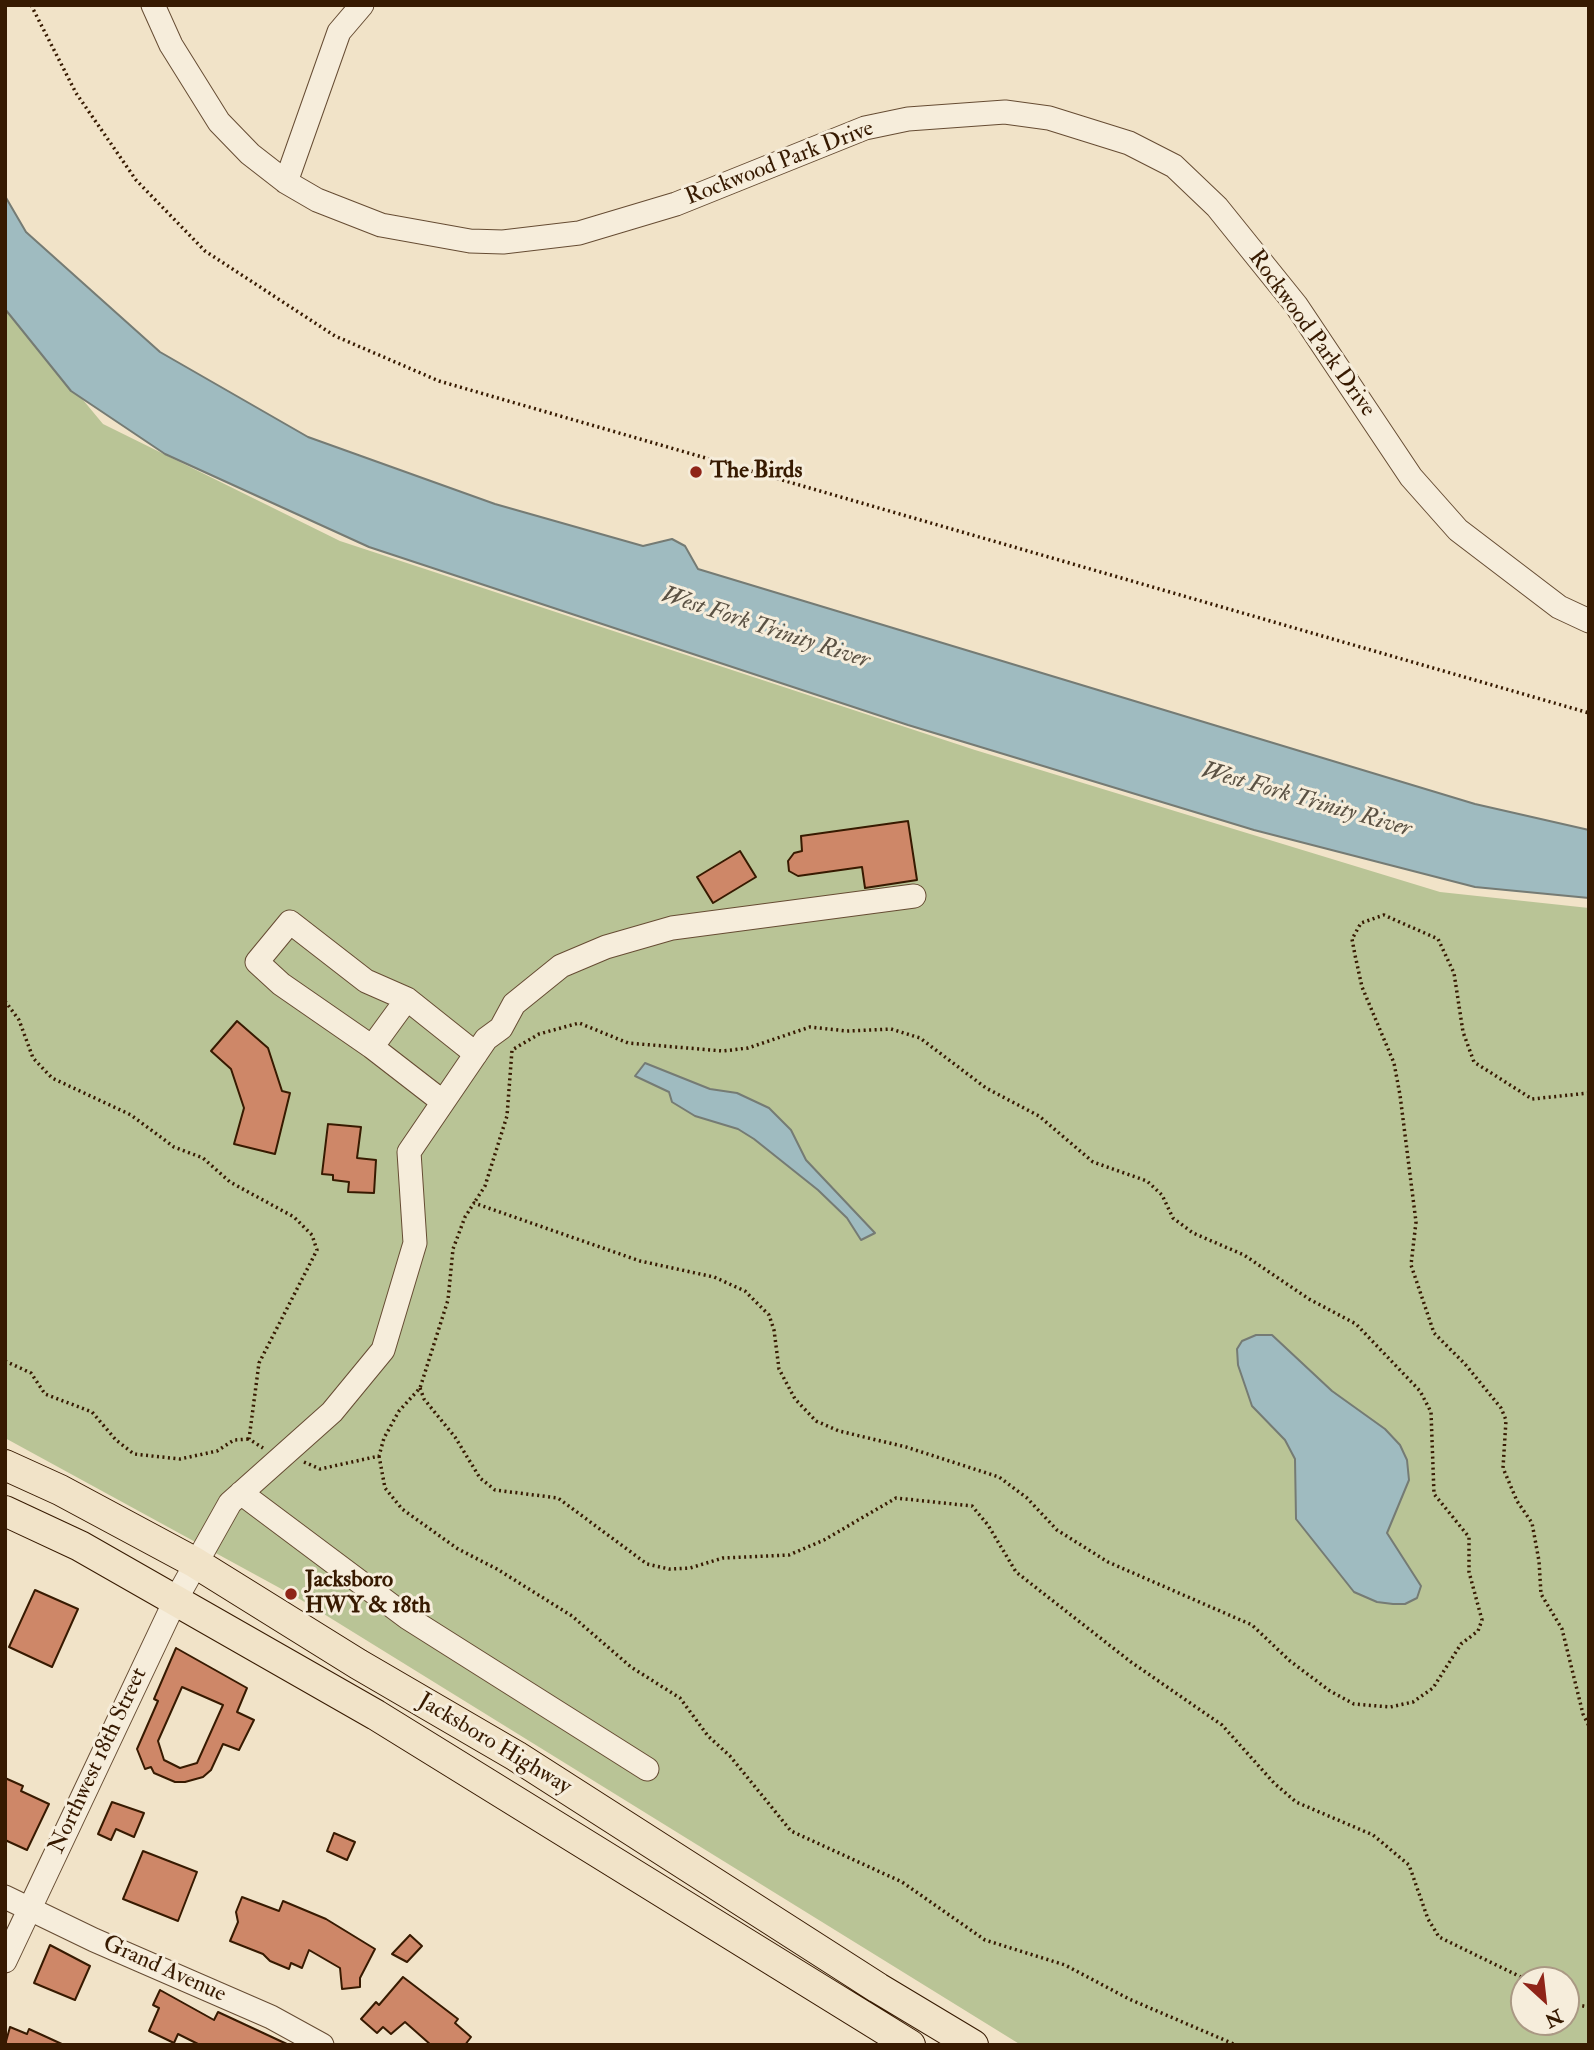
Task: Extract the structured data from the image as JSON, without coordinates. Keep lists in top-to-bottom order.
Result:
{
  "streets": {
    "main road": ["Jacksboro Highway"],
    "street": ["Rockwood Park Drive", "Northwest 18th Street", "Grand Avenue"]
  },
  "crossings": [
    ["Jacksboro Highway", "Northwest 18th Street"],
    ["Northwest 18th Street", "Grand Avenue"]
  ],
  "water": ["West Fork Trinity River"],
  "places": ["The Birds", "Jacksboro HWY & 18th"],
  "north": "bottom right"
}
